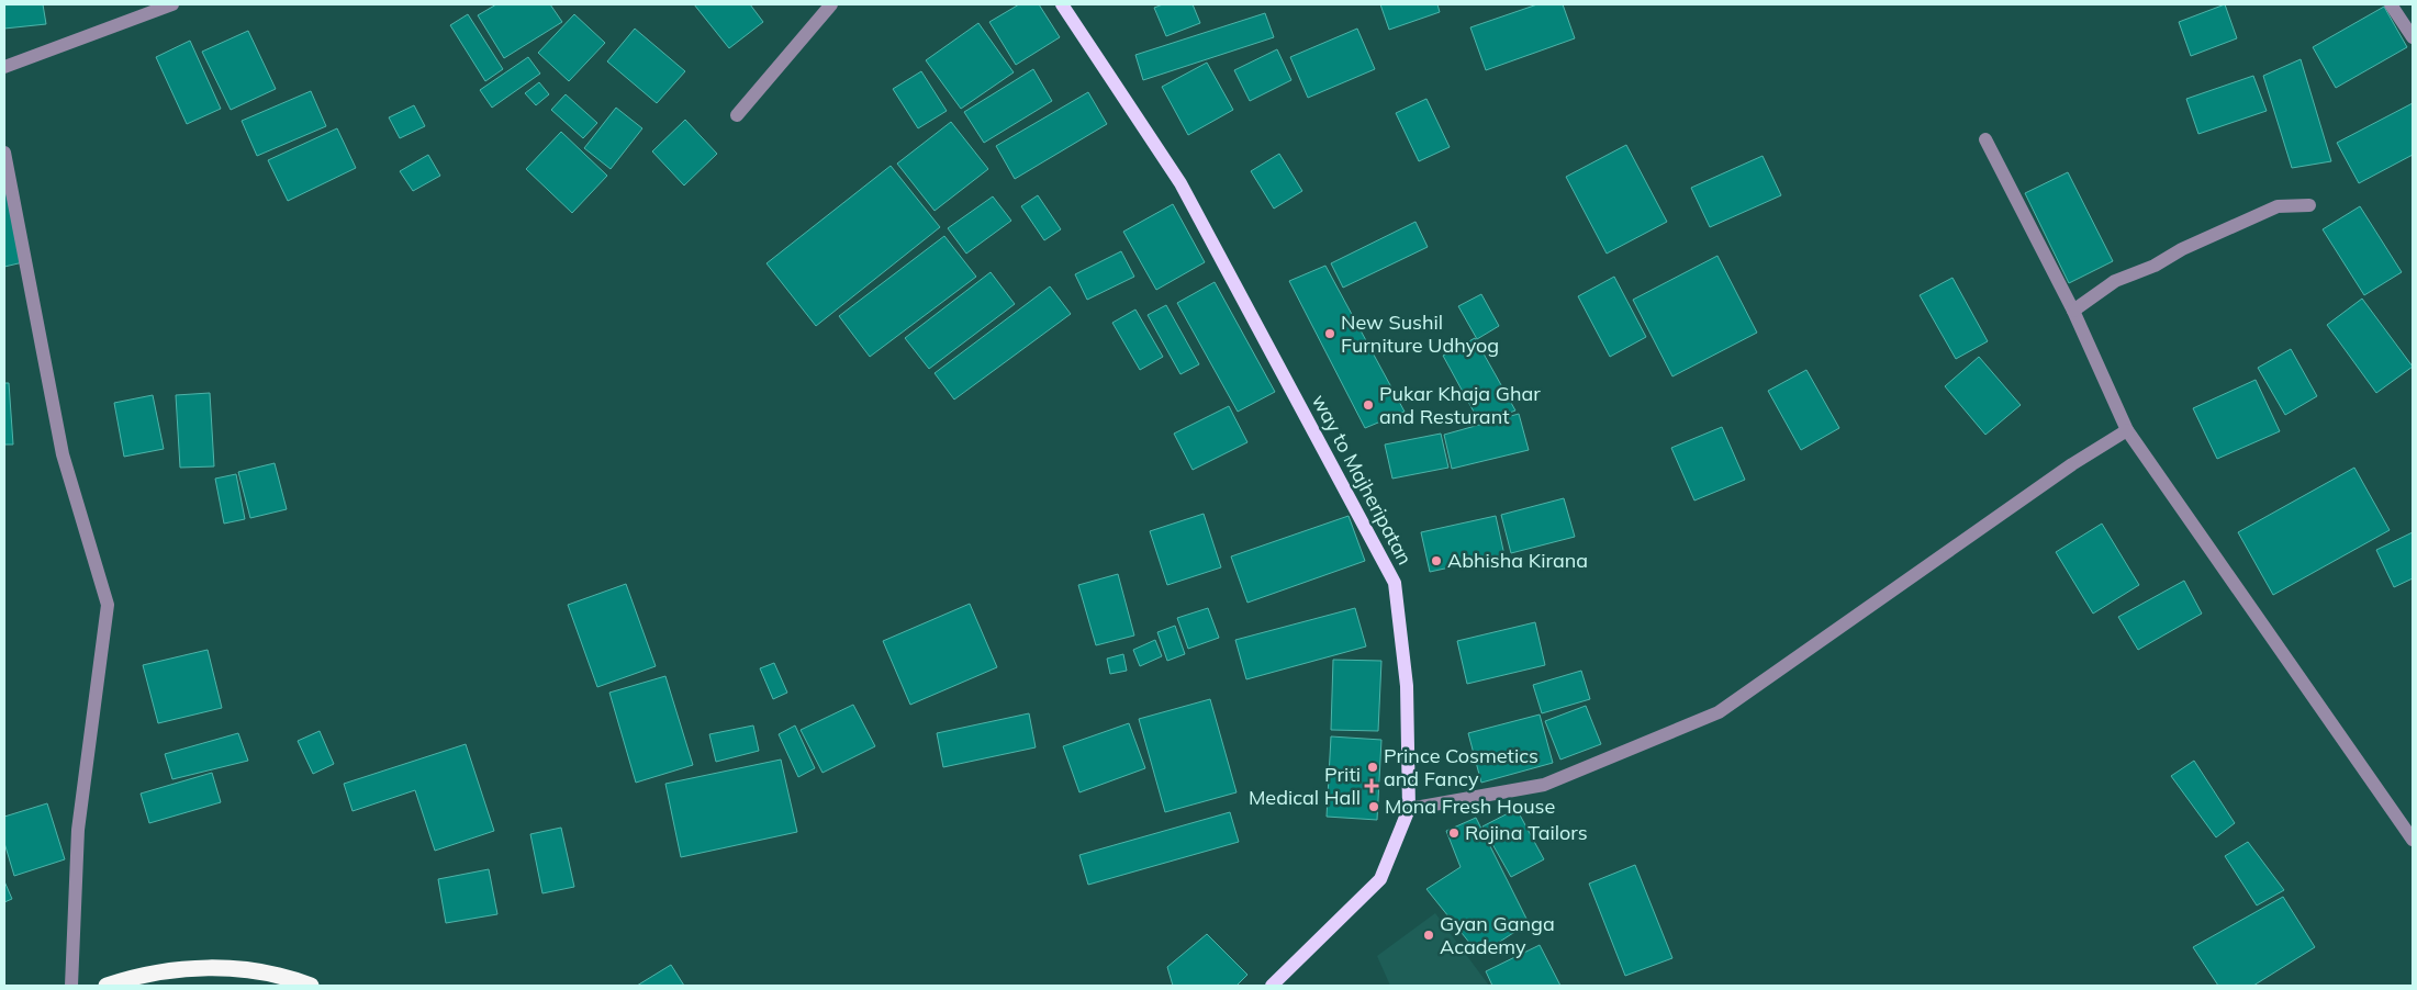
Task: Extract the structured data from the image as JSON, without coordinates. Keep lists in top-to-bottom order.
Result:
{
  "streets": {
    "main road": ["way to Majheripatan"]
  },
  "places": {
    "other": [
      "New Sushil Furniture Udhyog",
      "Pukar Khaja Ghar and Resturant",
      "Abhisha Kirana",
      "Prince Cosmetics and Fancy",
      "Mona Fresh House",
      "Rojina Tailors",
      "Gyan Ganga Academy"
    ],
    "health": ["Priti Medical Hall"]
  }
}
